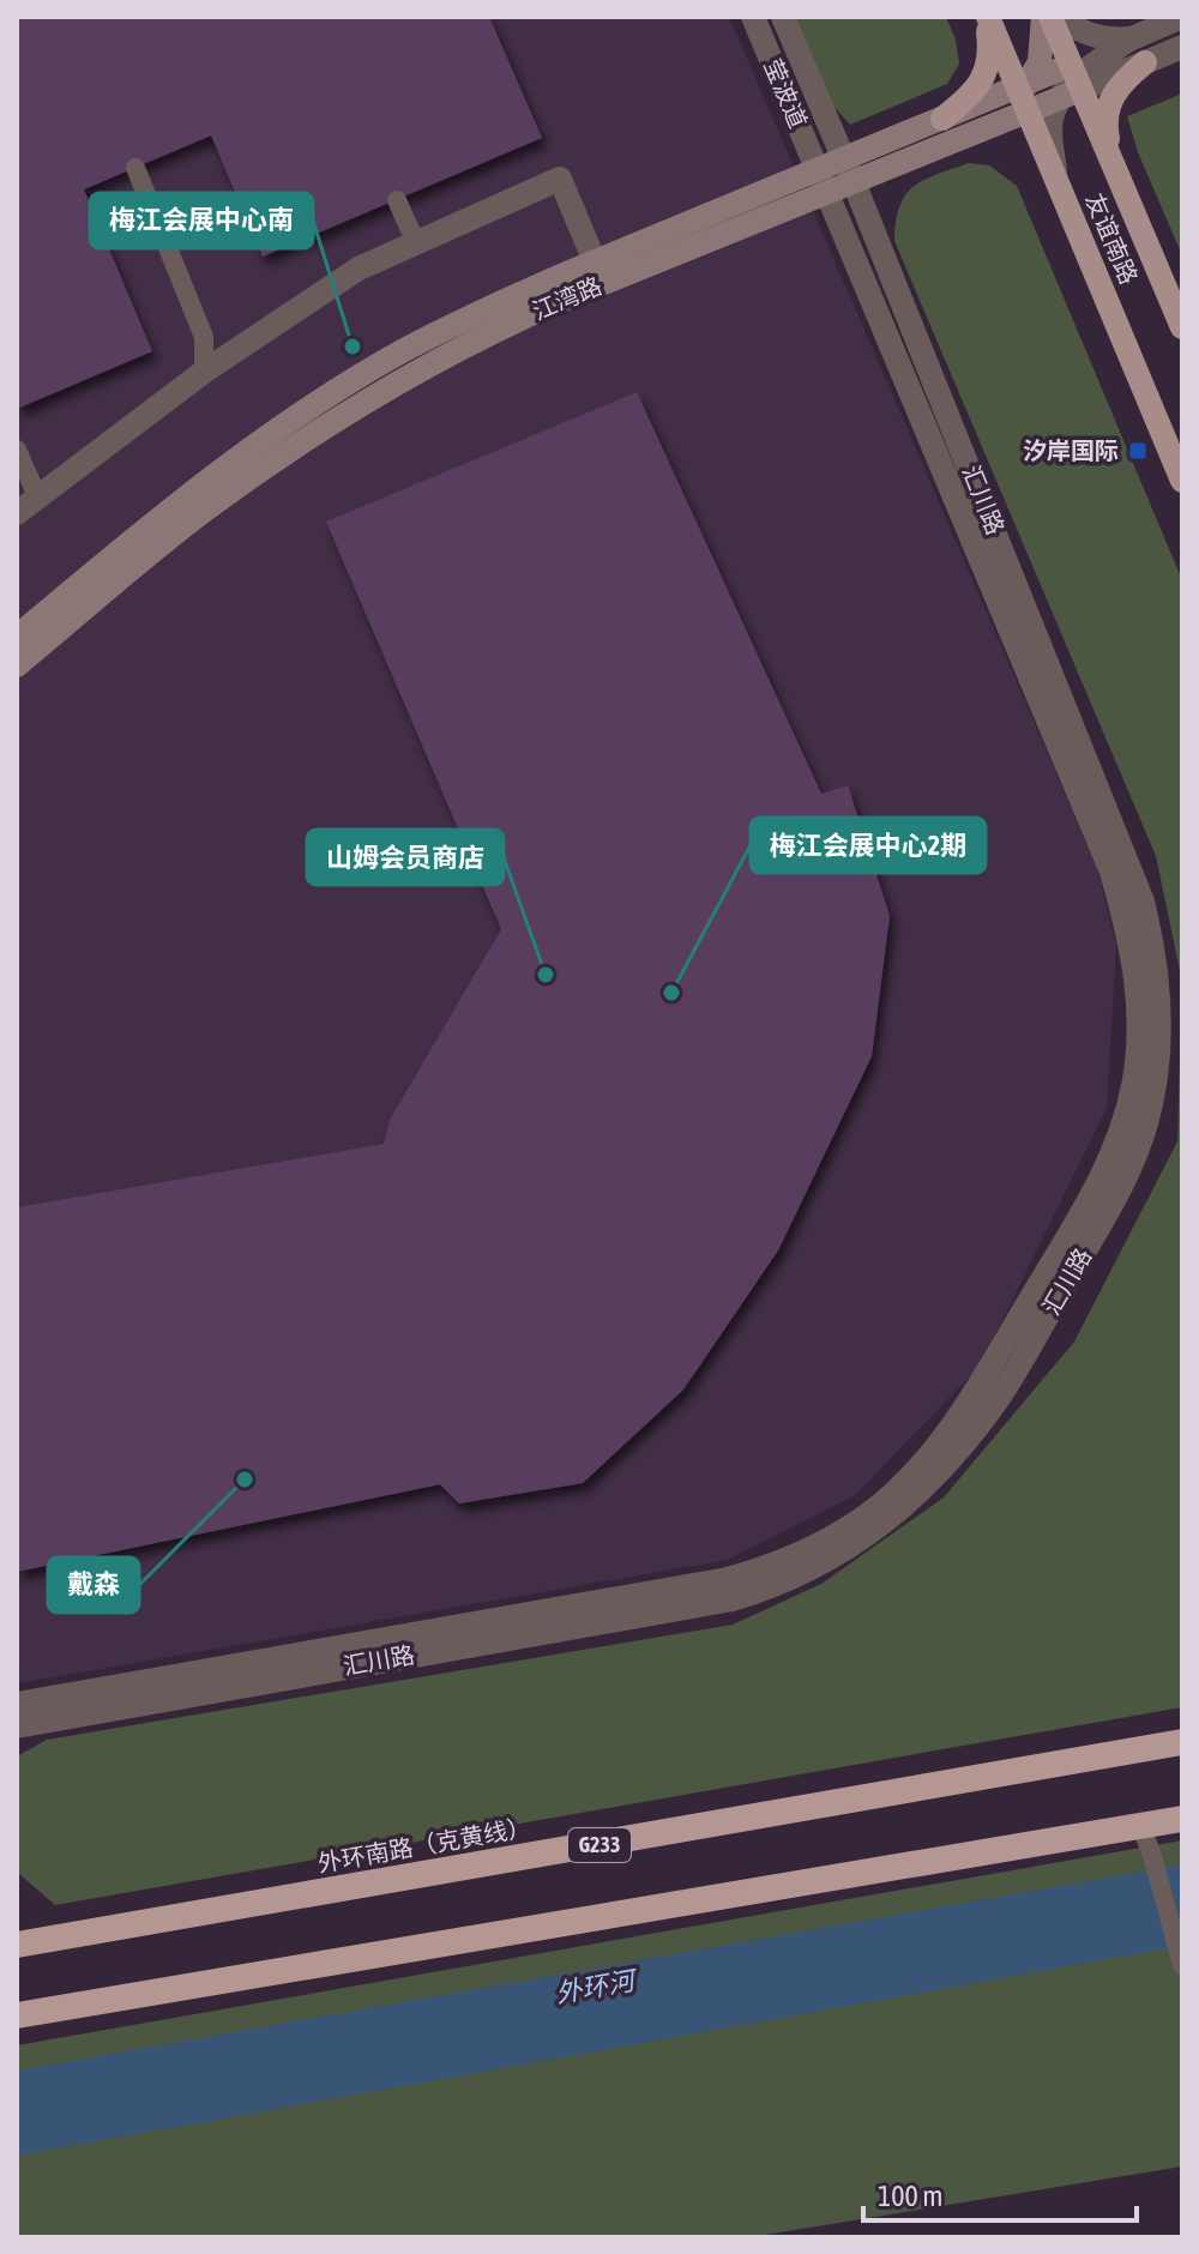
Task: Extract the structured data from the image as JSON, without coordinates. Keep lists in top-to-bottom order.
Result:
{
  "streets": {
    "highway": ["外环南路（克黄线）", "G233"],
    "main road": ["友谊南路", "江湾路"],
    "street": ["莹波道", "汇川路"]
  },
  "crossings": [
    ["莹波道", "江湾路"],
    ["莹波道", "汇川路"],
    ["友谊南路", "江湾路"],
    ["江湾路", "汇川路"]
  ],
  "water": ["外环河"],
  "places": {
    "other": [
      "梅江会展中心南",
      "山姆会员商店",
      "梅江会展中心2期",
      "戴森"
    ],
    "transit": ["汐岸国际"]
  },
  "scale_bar": "100 m"
}
